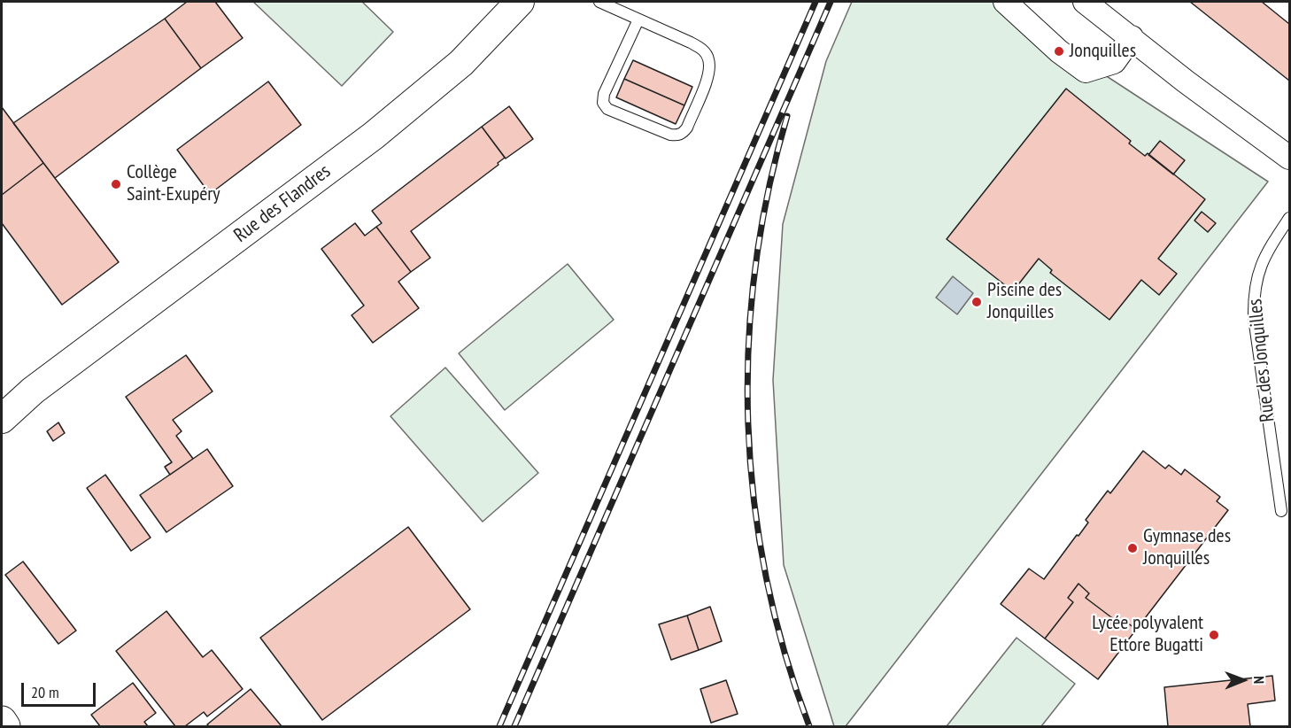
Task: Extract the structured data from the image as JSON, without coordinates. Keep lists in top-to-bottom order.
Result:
{
  "streets": {
    "street": ["Rue des Flandres"],
    "lane": ["Rue des Jonquilles"]
  },
  "places": [
    "Jonquilles",
    "Collège Saint-Exupéry",
    "Piscine des Jonquilles",
    "Gymnase des Jonquilles",
    "Lycée polyvalent Ettore Bugatti"
  ],
  "scale_bar": "20 m",
  "north": "right"
}
